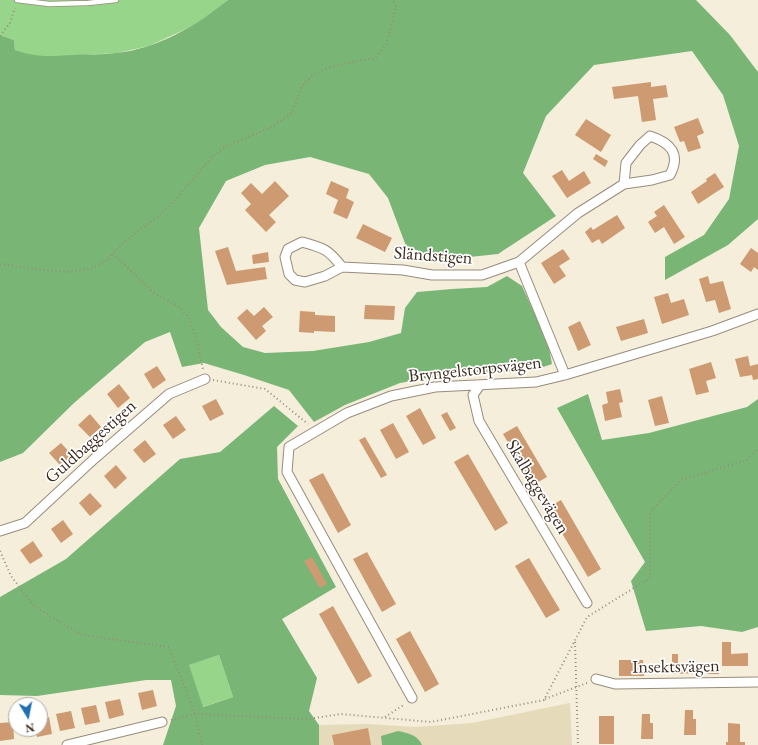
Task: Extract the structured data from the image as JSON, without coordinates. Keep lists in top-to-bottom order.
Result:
{
  "streets": {
    "street": [
      "Sländstigen",
      "Bryngelstorpsvägen",
      "Guldbaggestigen",
      "Skalbaggevägen",
      "Insektsvägen"
    ]
  },
  "crossings": [
    ["Bryngelstorpsvägen", "Skalbaggevägen"]
  ],
  "north": "bottom"
}
